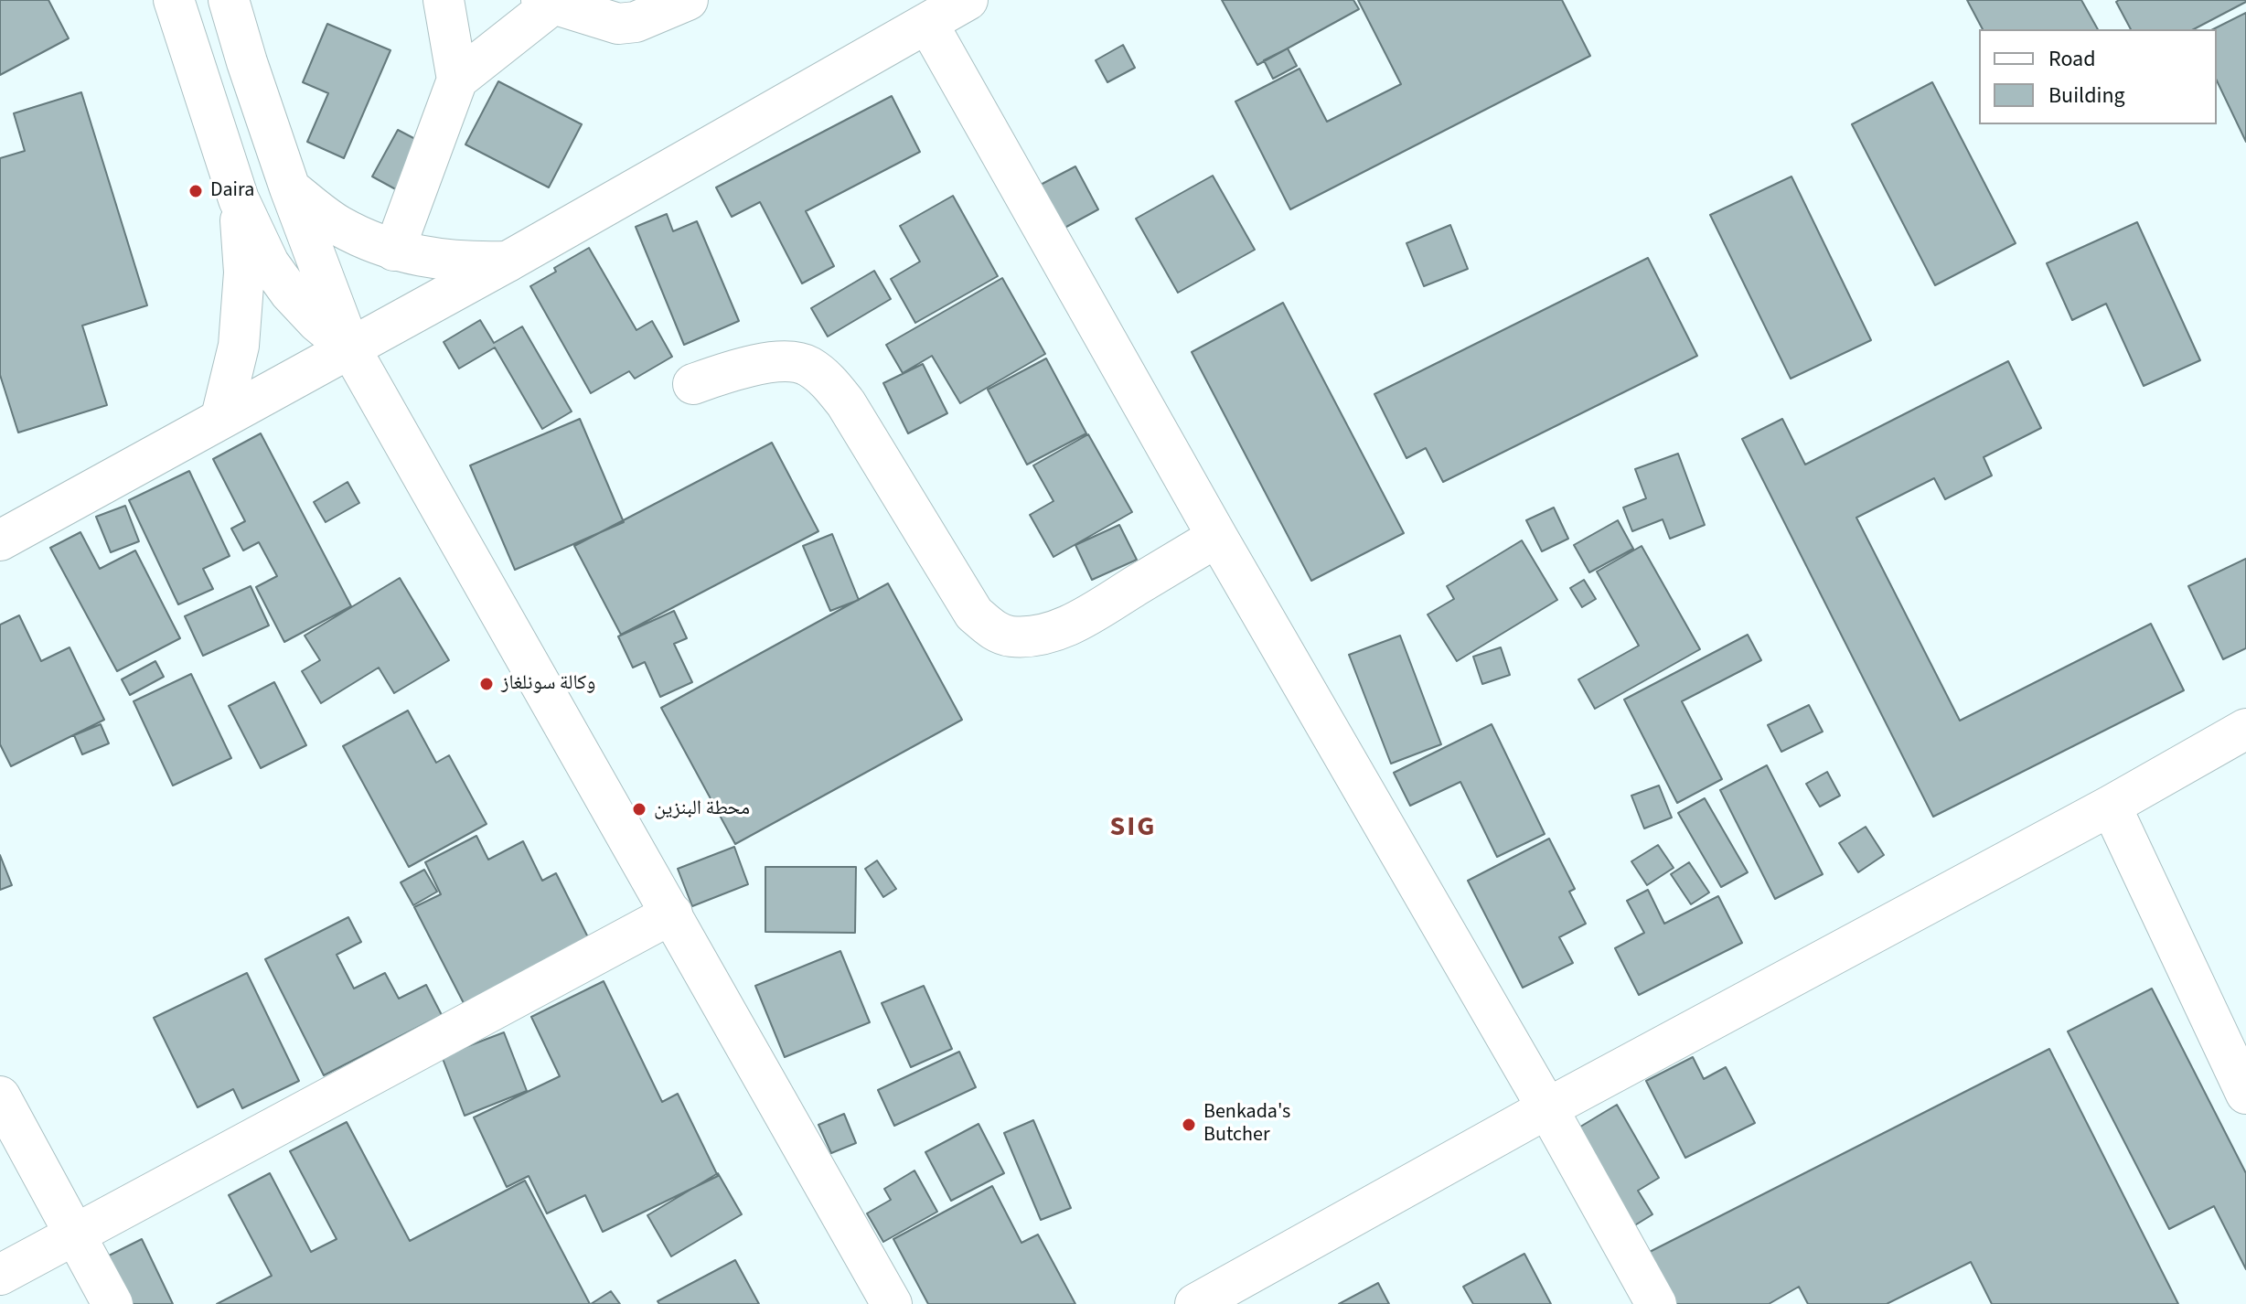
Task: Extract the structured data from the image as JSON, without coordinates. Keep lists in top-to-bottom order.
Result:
{
  "districts": ["SIG"],
  "places": [
    "Daira",
    "وكالة سونلغاز",
    "محطة البنزين",
    "Benkada's Butcher"
  ],
  "legend": ["Road", "Building"]
}
